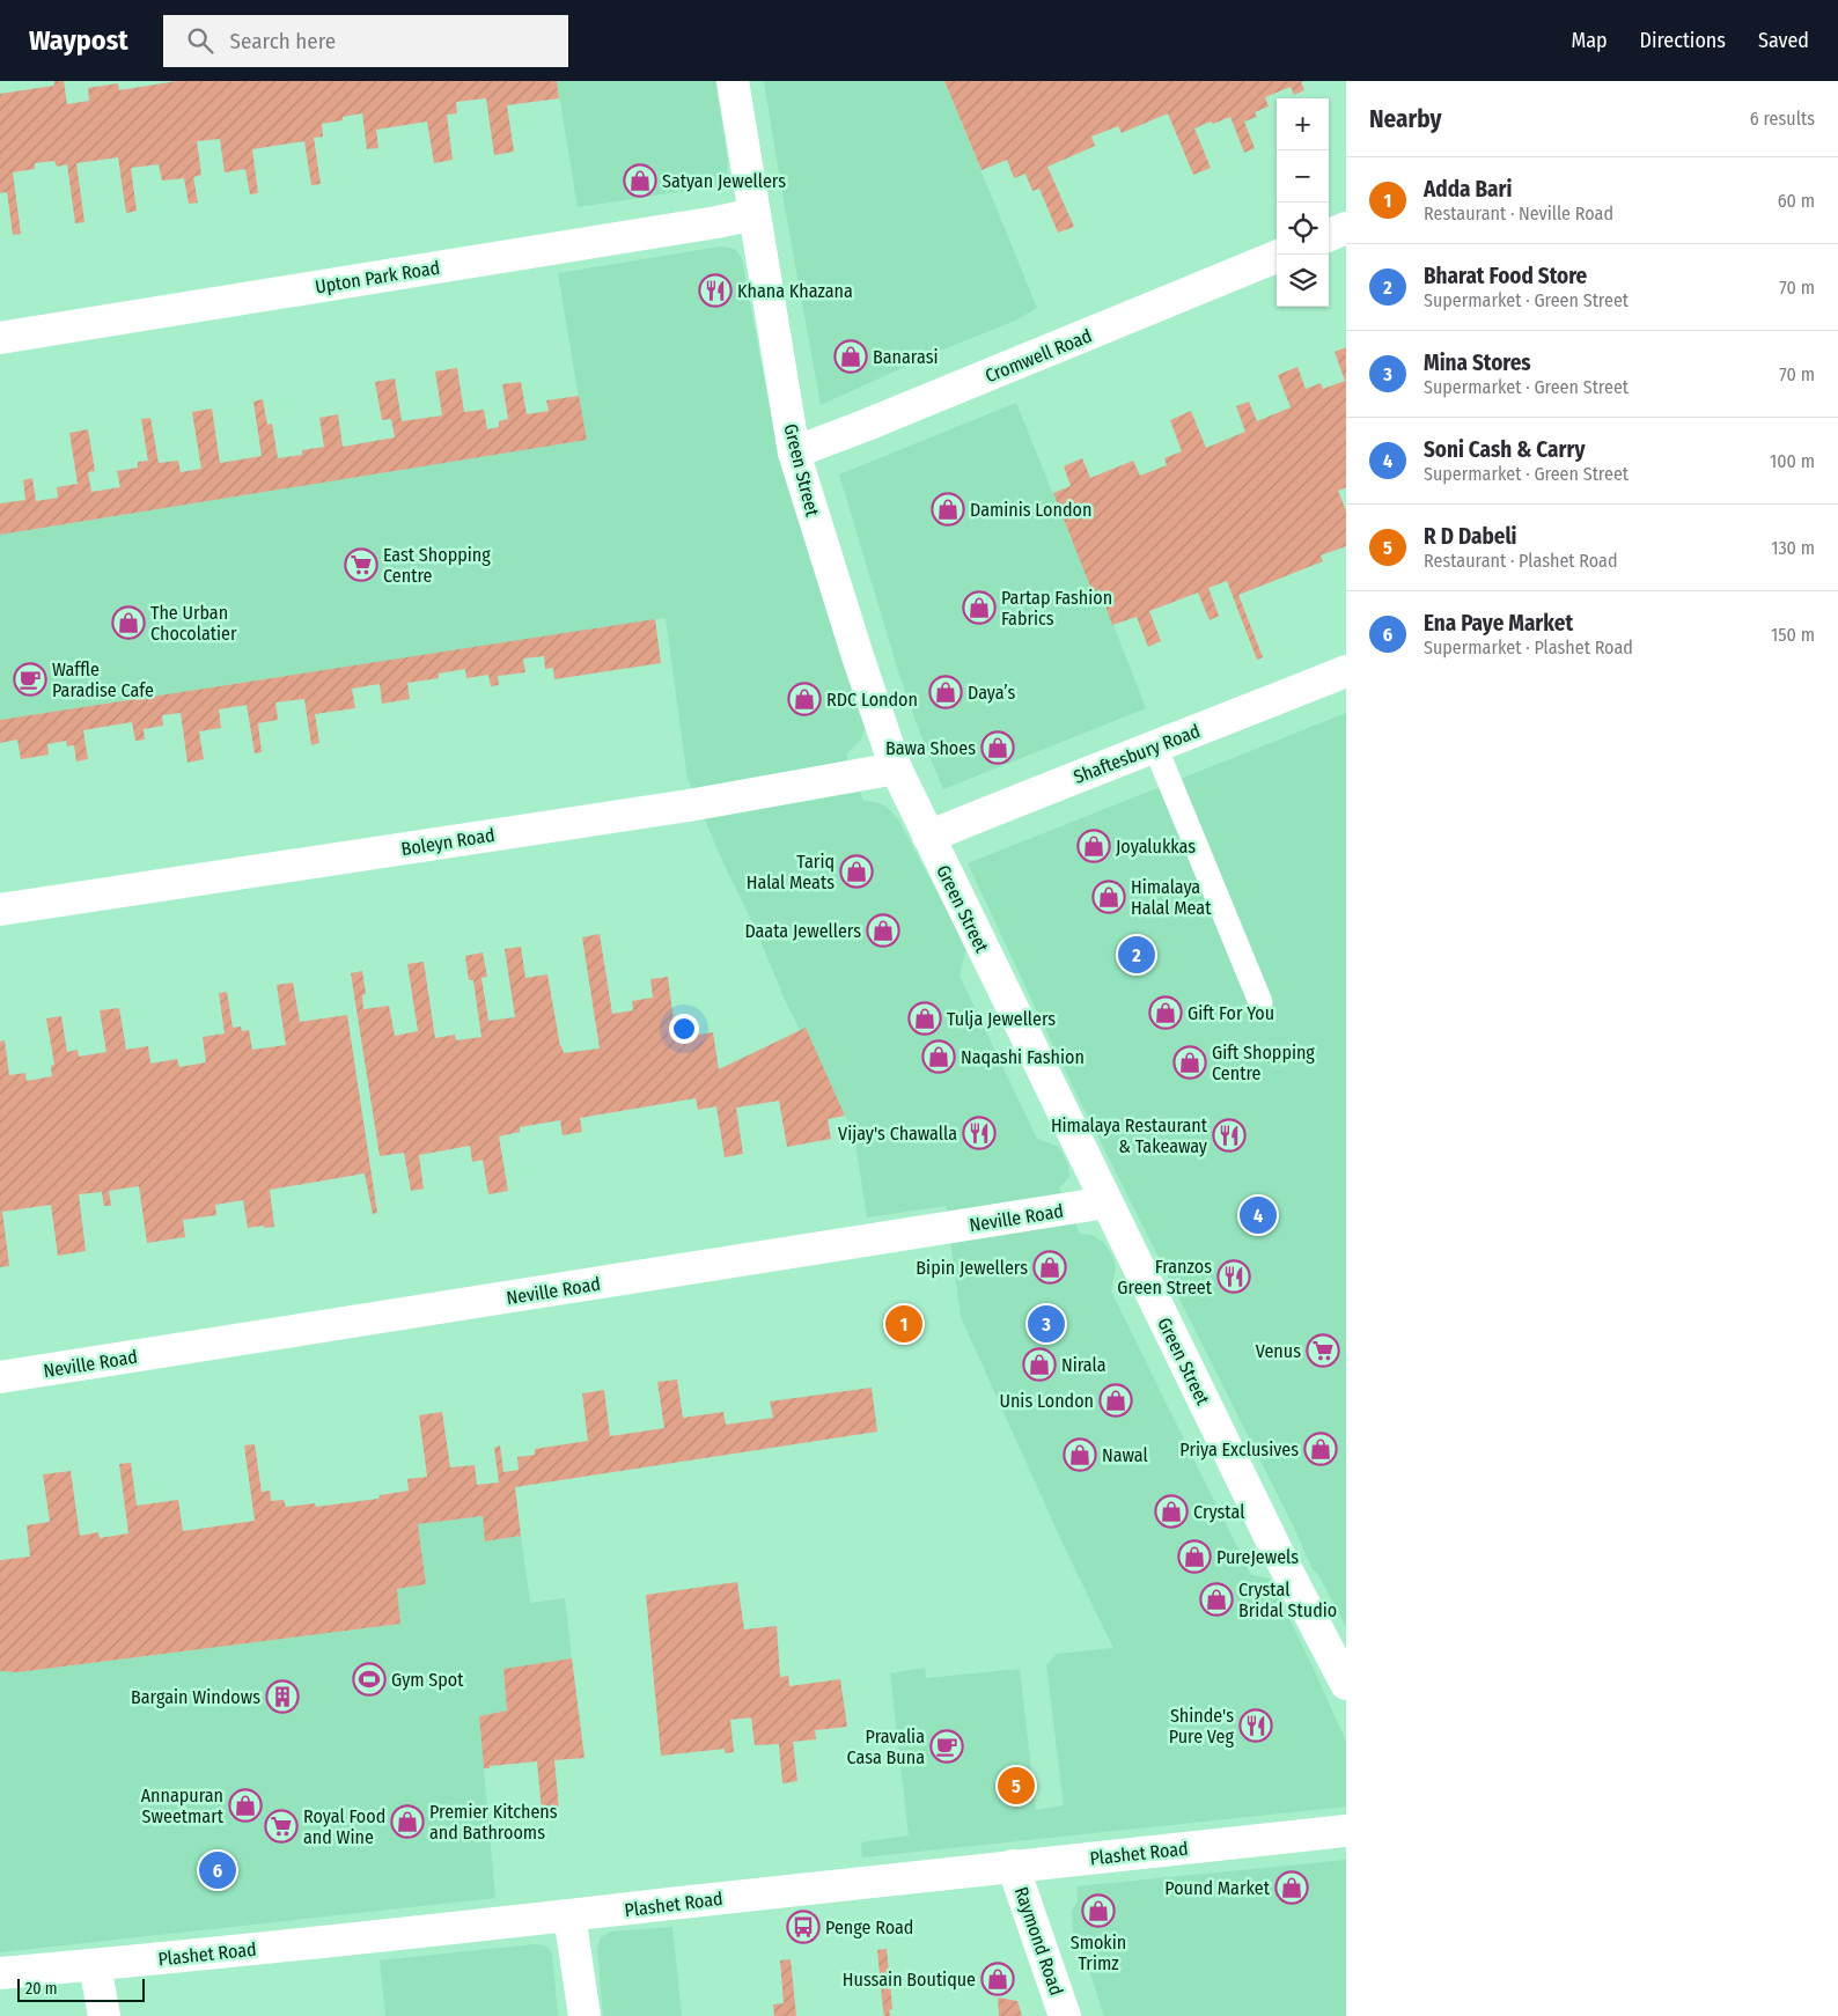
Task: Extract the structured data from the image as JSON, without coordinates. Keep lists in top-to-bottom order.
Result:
{
  "streets": {
    "street": [
      "Upton Park Road",
      "Cromwell Road",
      "Green Street",
      "Shaftesbury Road",
      "Boleyn Road",
      "Neville Road",
      "Plashet Road",
      "Raymond Road"
    ]
  },
  "crossings": [
    ["Upton Park Road", "Green Street"],
    ["Cromwell Road", "Green Street"],
    ["Green Street", "Shaftesbury Road"],
    ["Green Street", "Boleyn Road"],
    ["Green Street", "Neville Road"],
    ["Plashet Road", "Raymond Road"]
  ],
  "places": {
    "shop": [
      "Satyan Jewellers",
      "Banarasi",
      "Daminis London",
      "Partap Fashion Fabrics",
      "The Urban Chocolatier",
      "Daya’s",
      "RDC London",
      "Bawa Shoes",
      "Joyalukkas",
      "Tariq Halal Meats",
      "Himalaya Halal Meat",
      "Daata Jewellers",
      "Gift For You",
      "Tulja Jewellers",
      "Naqashi Fashion",
      "Gift Shopping Centre",
      "Bipin Jewellers",
      "Nirala",
      "Unis London",
      "Priya Exclusives",
      "Nawal",
      "Crystal",
      "PureJewels",
      "Crystal Bridal Studio",
      "Annapuran Sweetmart",
      "Premier Kitchens and Bathrooms",
      "Pound Market",
      "Smokin Trimz",
      "Hussain Boutique"
    ],
    "restaurant": [
      "Khana Khazana",
      "Vijay's Chawalla",
      "Himalaya Restaurant & Takeaway",
      "Franzos Green Street",
      "Shinde's Pure Veg"
    ],
    "supermarket": ["East Shopping Centre", "Venus", "Royal Food and Wine"],
    "cafe": ["Waffle Paradise Cafe", "Pravalia Casa Buna"],
    "sports": ["Gym Spot"],
    "building": ["Bargain Windows"],
    "bus stop": ["Penge Road"]
  },
  "scale_bar": "20 m",
  "page": {
    "header": "Waypost",
    "search": "Search here",
    "nav": ["Map", "Directions", "Saved"],
    "heading": ["Nearby", "6 results"],
    "map_buttons": ["+", "−"],
    "list": [
      {
        "mark": "1",
        "name": "Adda Bari",
        "note": "Restaurant · Neville Road",
        "value": "60 m"
      },
      {
        "mark": "2",
        "name": "Bharat Food Store",
        "note": "Supermarket · Green Street",
        "value": "70 m"
      },
      {
        "mark": "3",
        "name": "Mina Stores",
        "note": "Supermarket · Green Street",
        "value": "70 m"
      },
      {
        "mark": "4",
        "name": "Soni Cash & Carry",
        "note": "Supermarket · Green Street",
        "value": "100 m"
      },
      {
        "mark": "5",
        "name": "R D Dabeli",
        "note": "Restaurant · Plashet Road",
        "value": "130 m"
      },
      {
        "mark": "6",
        "name": "Ena Paye Market",
        "note": "Supermarket · Plashet Road",
        "value": "150 m"
      }
    ],
    "pins": [
      "2",
      "4",
      "1",
      "3",
      "5",
      "6"
    ],
    "scale": "20 m"
  }
}
